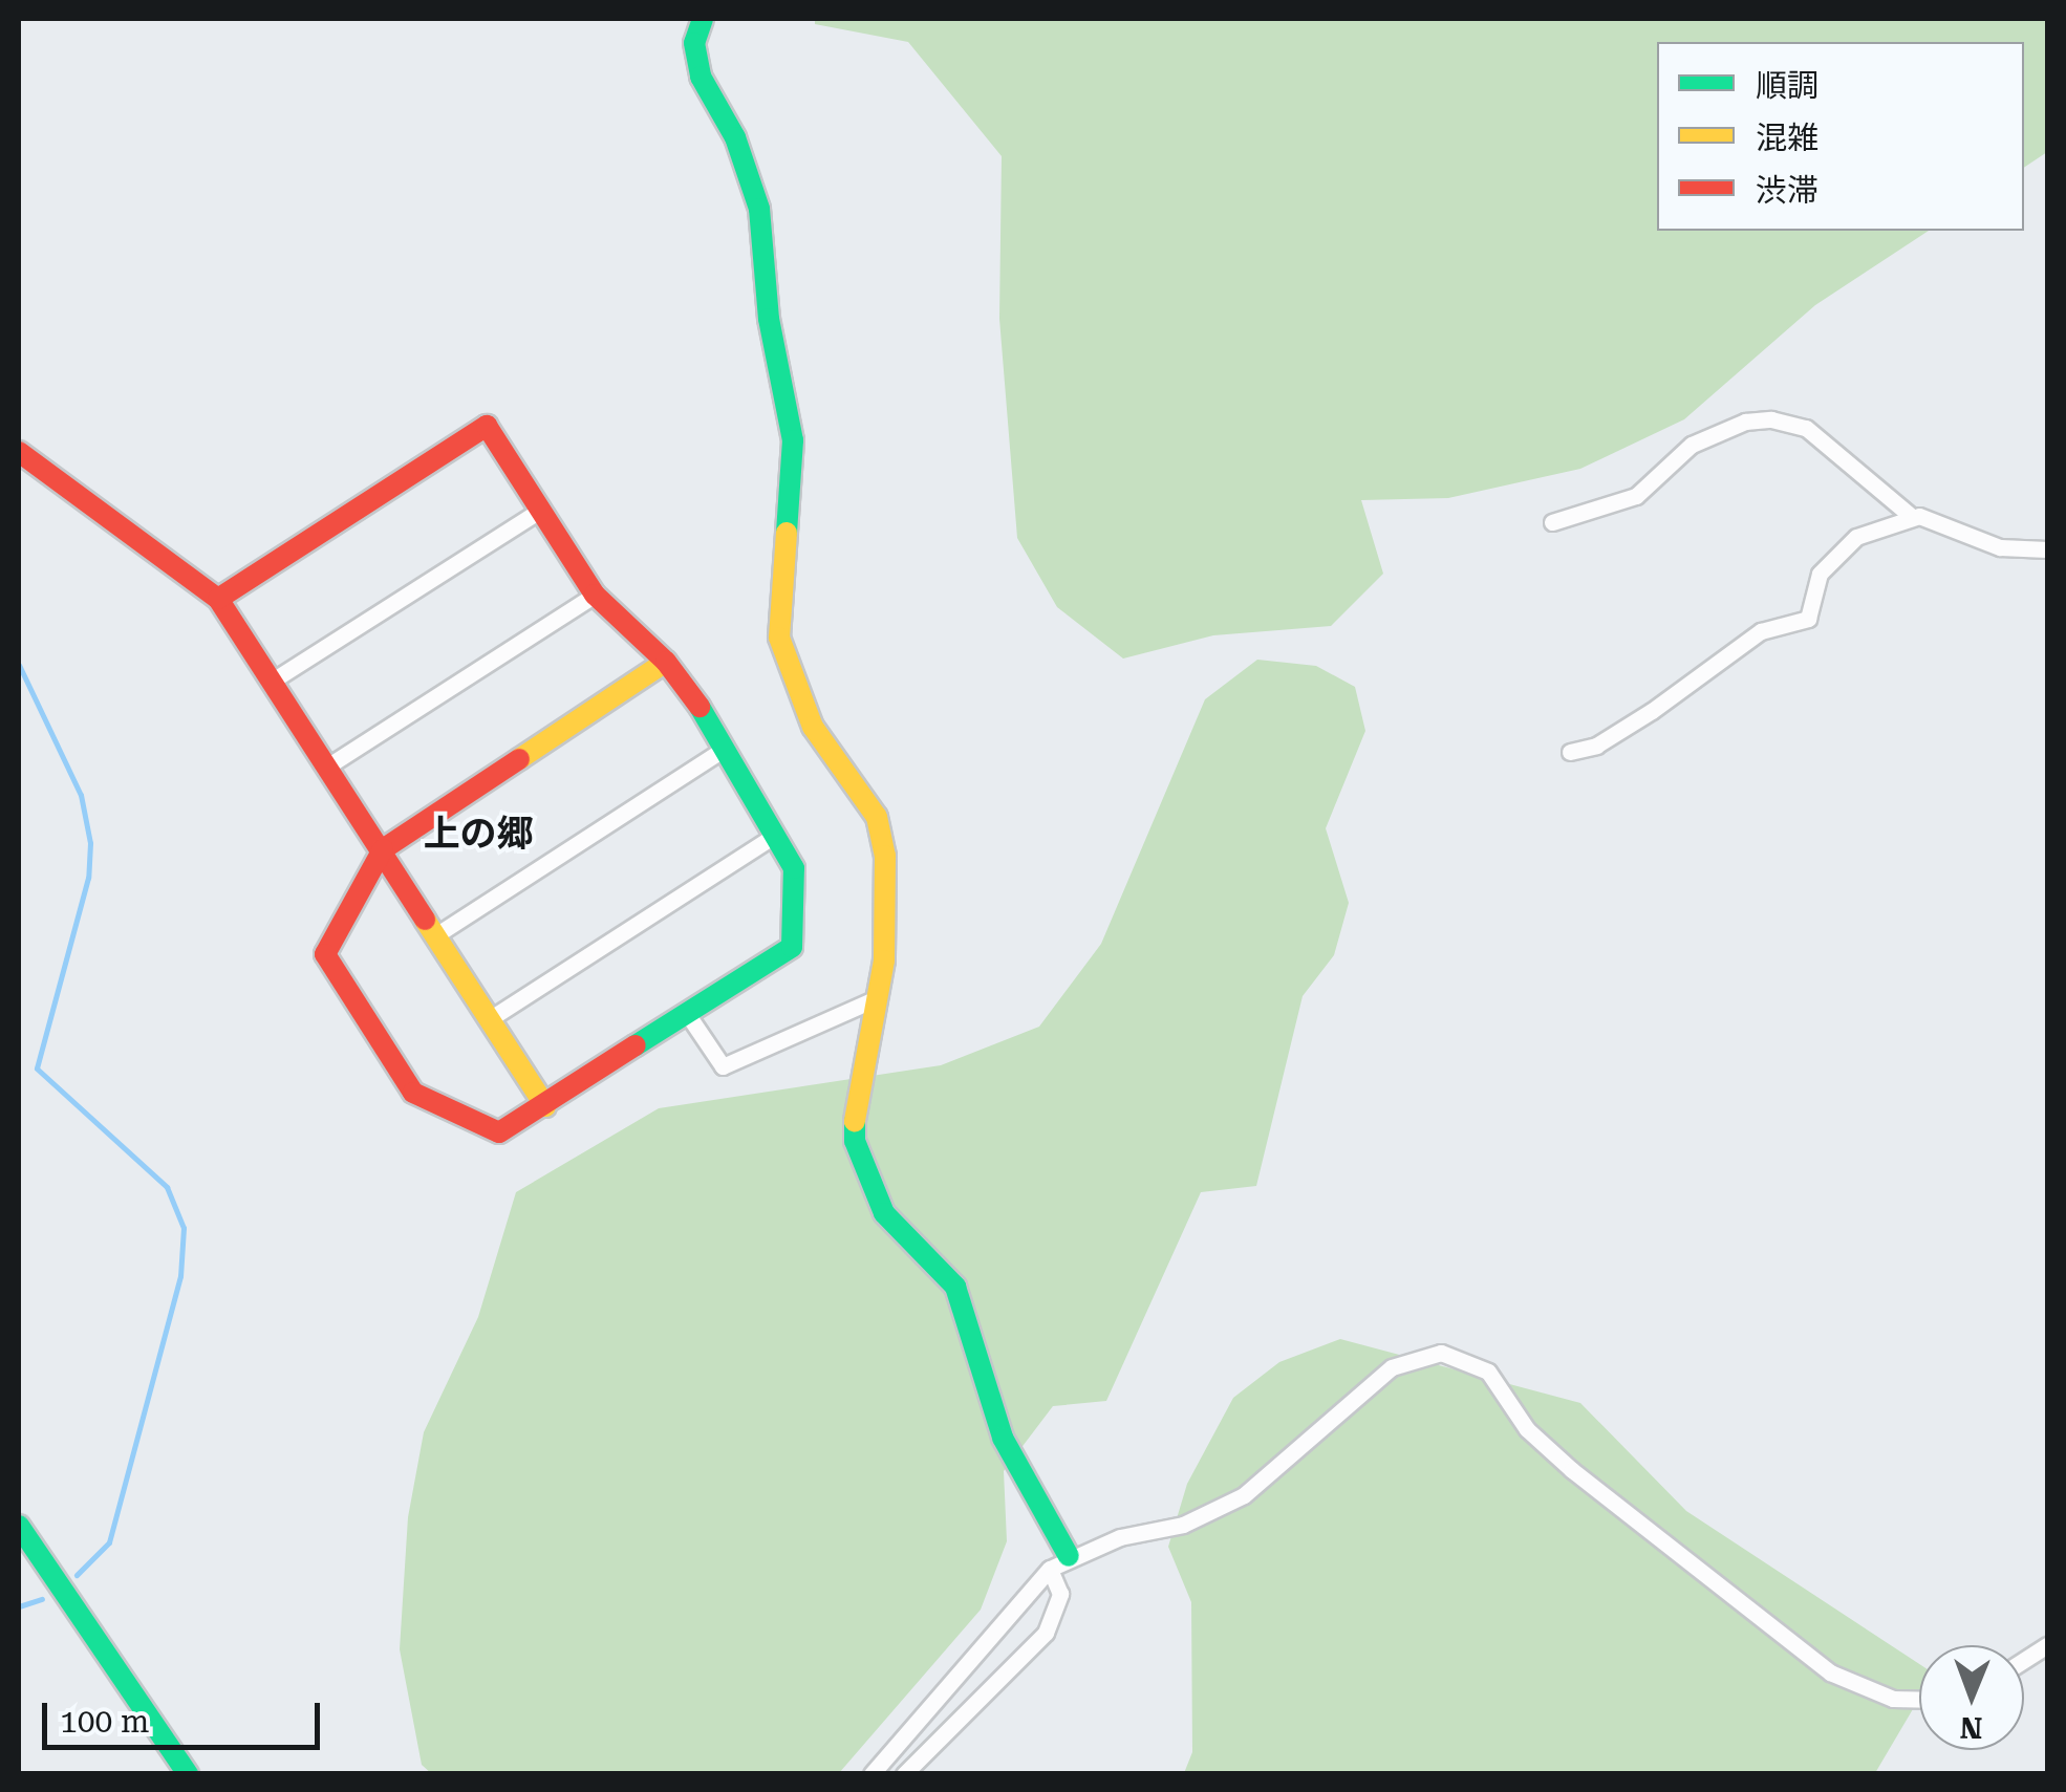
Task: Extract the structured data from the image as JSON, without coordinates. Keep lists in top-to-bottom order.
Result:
{
  "districts": ["上の郷"],
  "legend": ["順調", "混雑", "渋滞"],
  "scale_bar": "100 m",
  "north": "bottom"
}
